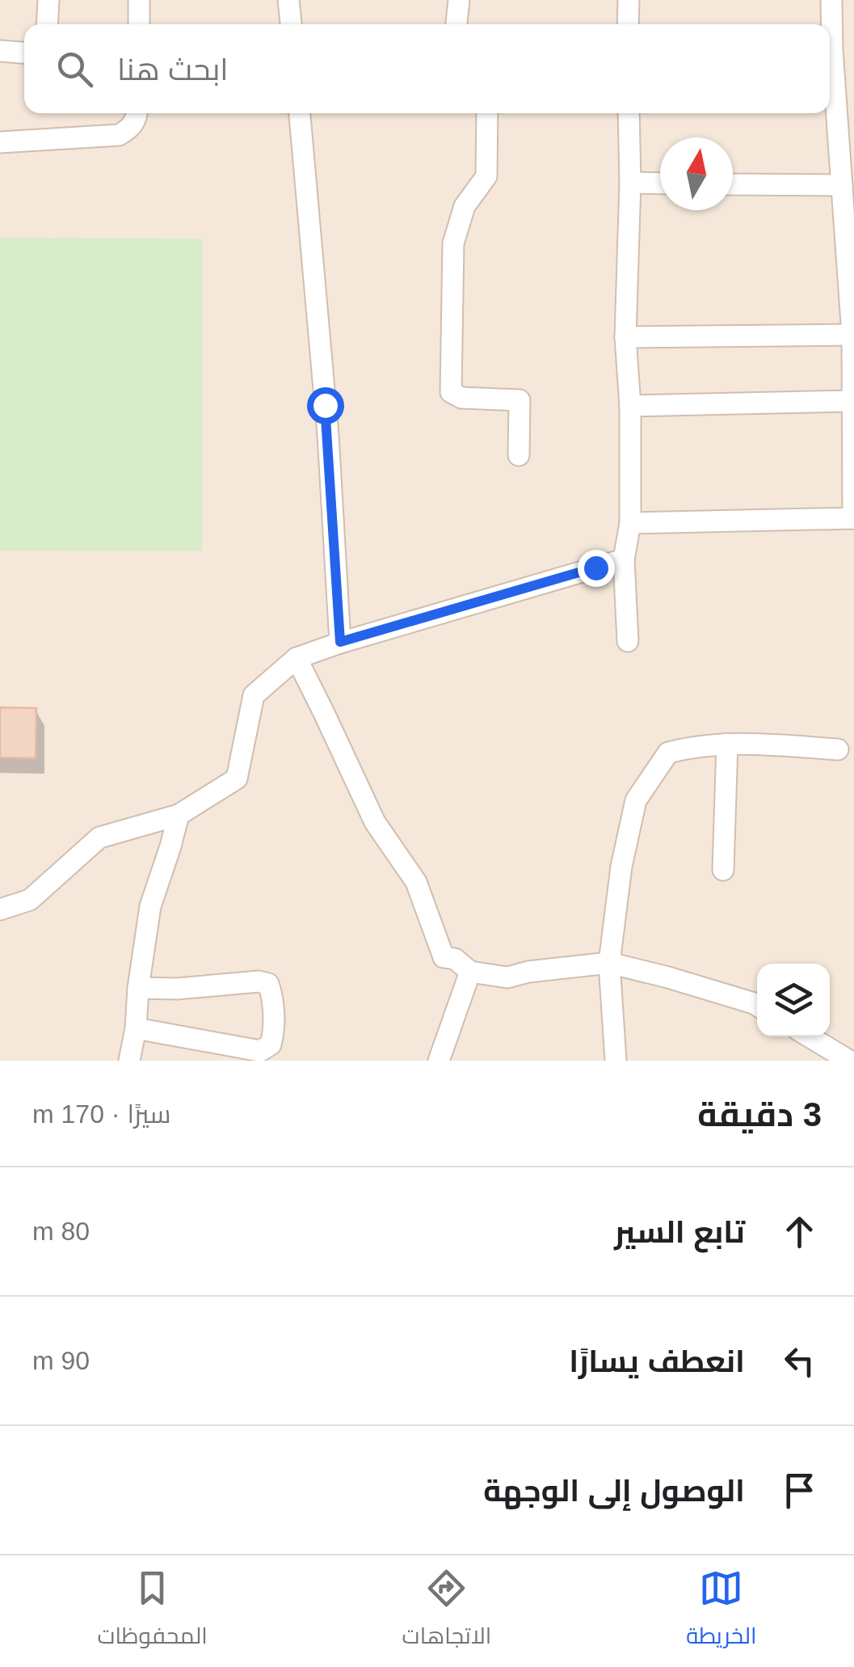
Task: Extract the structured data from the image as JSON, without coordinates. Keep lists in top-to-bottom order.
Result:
{
  "north": "top",
  "page": {
    "search": "ابحث هنا",
    "heading": ["3 دقيقة", "سيرًا · 170 m"],
    "list": [
      ["تابع السير", "80 m"],
      ["انعطف يسارًا", "90 m"],
      "الوصول إلى الوجهة"
    ],
    "nav": ["الخريطة", "الاتجاهات", "المحفوظات"]
  }
}
